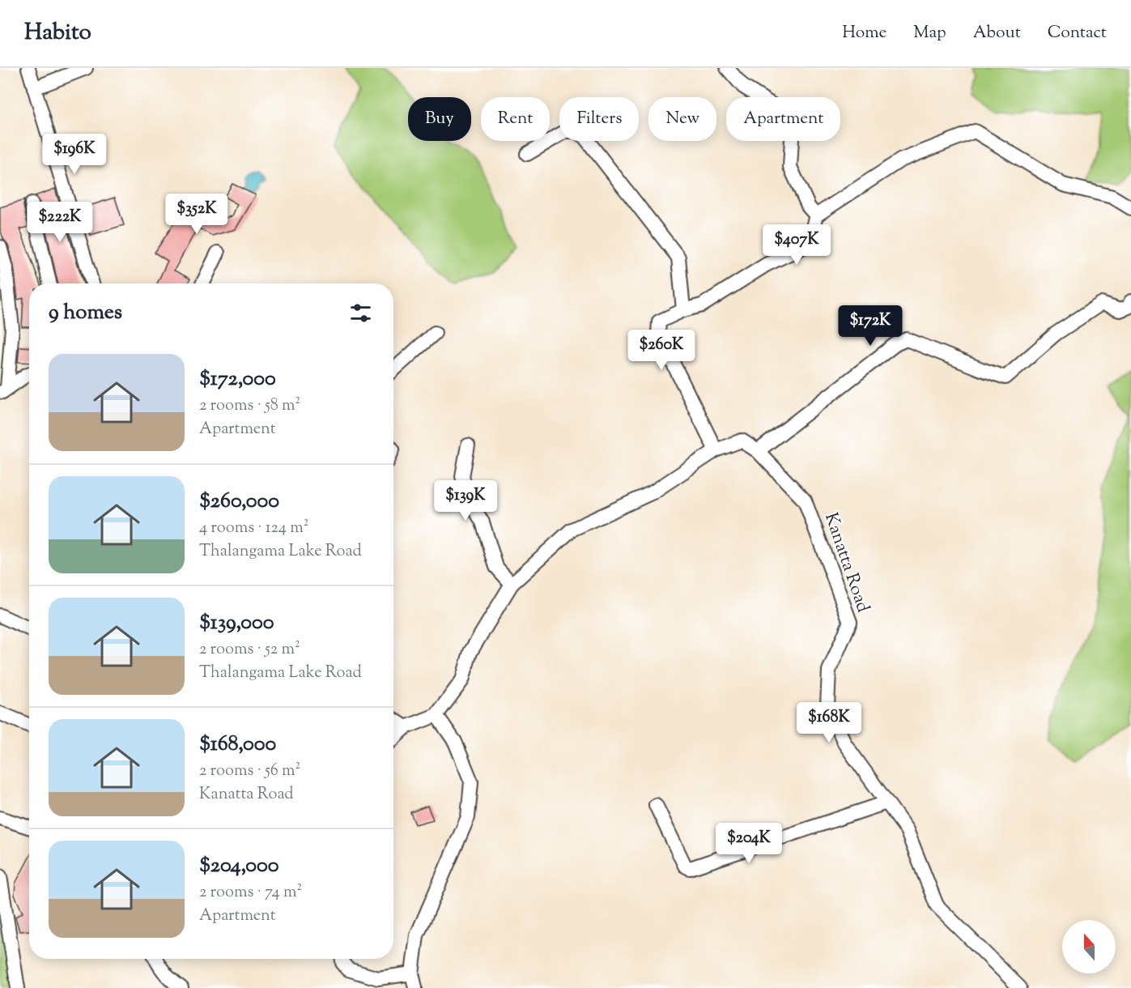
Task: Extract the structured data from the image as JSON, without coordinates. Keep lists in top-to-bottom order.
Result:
{
  "streets": {
    "street": ["Kanatta Road"]
  },
  "north": "top",
  "page": {
    "header": "Habito",
    "nav": [
      "Home",
      "Map",
      "About",
      "Contact"
    ],
    "chip": [
      "Buy",
      "Rent",
      "Filters",
      "New",
      "Apartment"
    ],
    "price": [
      "$196K",
      "$352K",
      "$222K",
      "$407K",
      "$172K",
      "$260K",
      "$139K",
      "$168K",
      "$204K"
    ],
    "heading": "9 homes",
    "list": [
      {
        "name": "$172,000",
        "note": "2 rooms · 58 m² · Apartment"
      },
      {
        "name": "$260,000",
        "note": "4 rooms · 124 m² · Thalangama Lake Road"
      },
      {
        "name": "$139,000",
        "note": "2 rooms · 52 m² · Thalangama Lake Road"
      },
      {
        "name": "$168,000",
        "note": "2 rooms · 56 m² · Kanatta Road"
      },
      {
        "name": "$204,000",
        "note": "2 rooms · 74 m² · Apartment"
      }
    ]
  }
}
